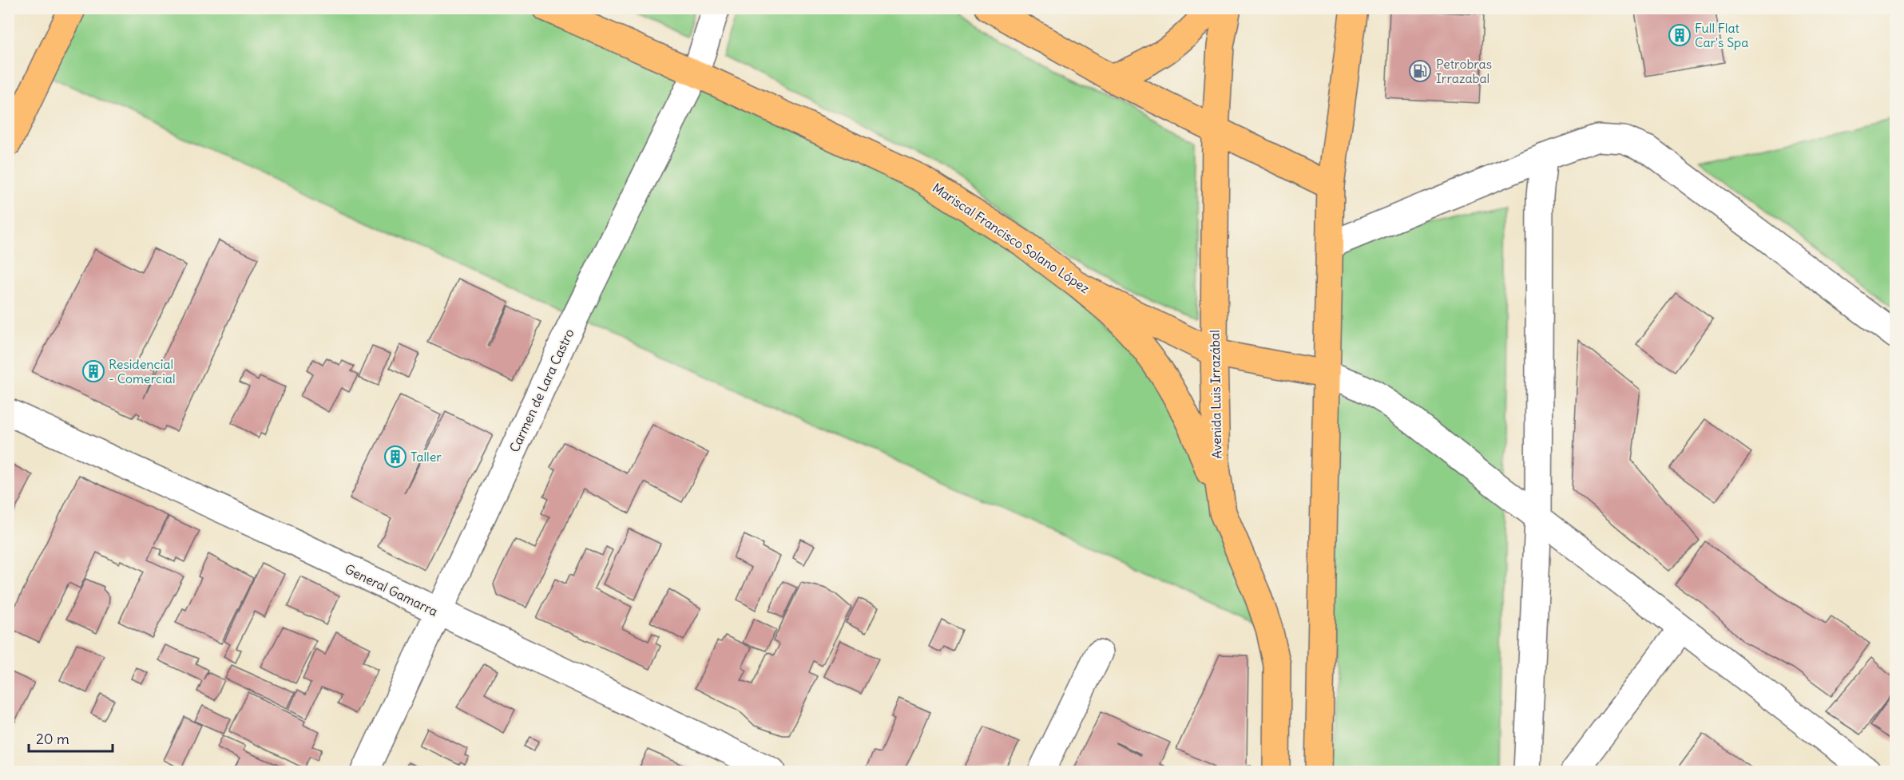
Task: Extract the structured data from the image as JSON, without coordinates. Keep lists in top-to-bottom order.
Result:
{
  "streets": {
    "main road": ["Mariscal Francisco Solano López", "Avenida Luis Irrazábal"],
    "street": ["Carmen de Lara Castro", "General Gamarra"]
  },
  "crossings": [
    ["Mariscal Francisco Solano López", "Carmen de Lara Castro"],
    ["Mariscal Francisco Solano López", "Avenida Luis Irrazábal"],
    ["Carmen de Lara Castro", "General Gamarra"]
  ],
  "places": {
    "building": ["Full Flat Car's Spa", "Residencial - Comercial", "Taller"],
    "fuel station": ["Petrobras Irrazabal"]
  },
  "scale_bar": "20 m"
}
